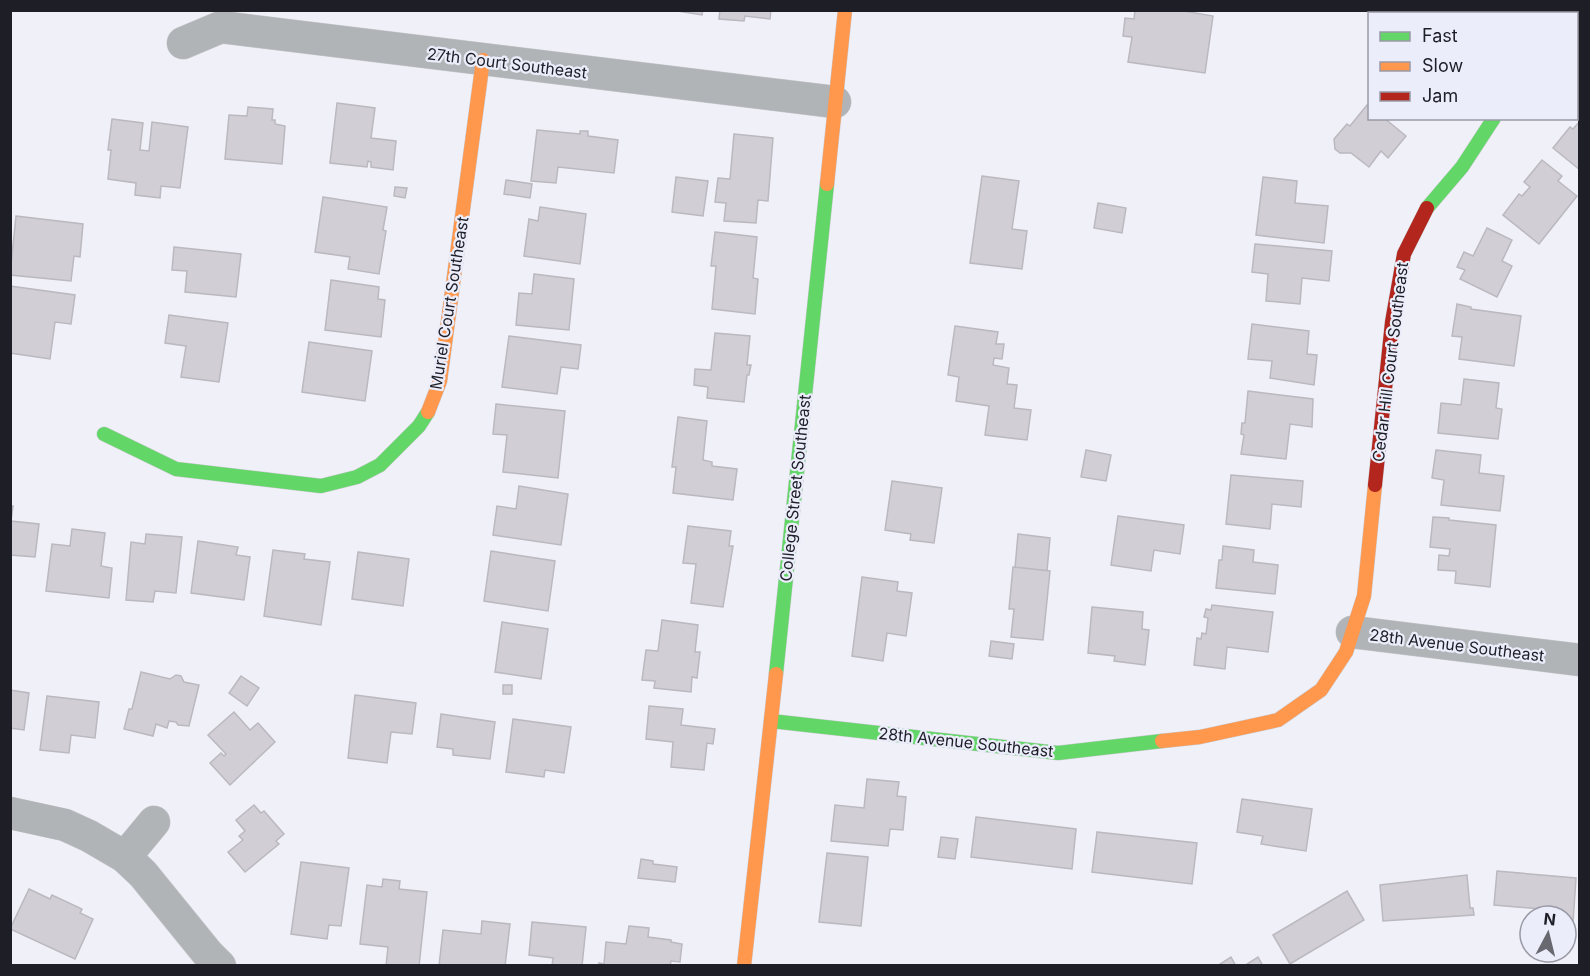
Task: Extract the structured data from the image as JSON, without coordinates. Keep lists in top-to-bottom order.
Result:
{
  "streets": {
    "street": [
      "27th Court Southeast",
      "Muriel Court Southeast",
      "Cedar Hill Court Southeast",
      "College Street Southeast",
      "28th Avenue Southeast"
    ]
  },
  "crossings": [
    ["27th Court Southeast", "Muriel Court Southeast"],
    ["27th Court Southeast", "College Street Southeast"],
    ["Cedar Hill Court Southeast", "28th Avenue Southeast"],
    ["College Street Southeast", "28th Avenue Southeast"]
  ],
  "legend": ["Fast", "Slow", "Jam"],
  "north": "top"
}
